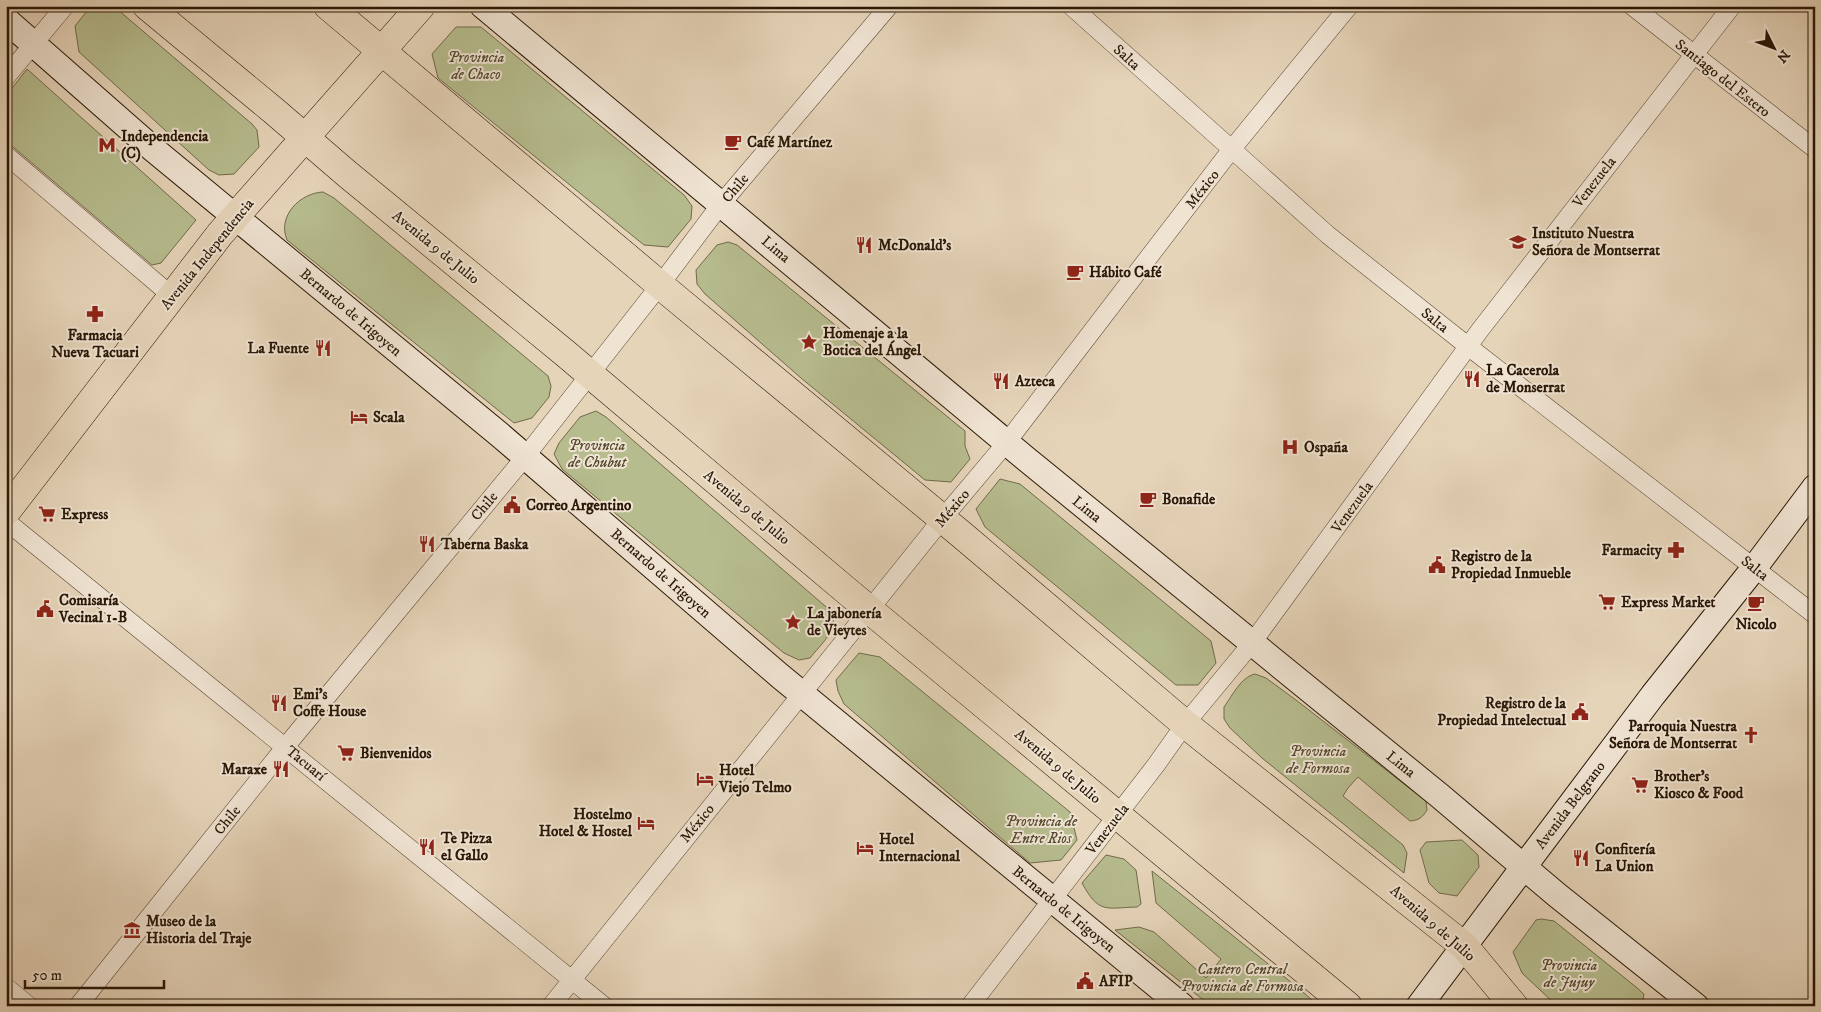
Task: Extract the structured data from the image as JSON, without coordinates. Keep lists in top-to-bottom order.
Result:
{
  "streets": {
    "main road": ["Avenida 9 de Julio", "Avenida Independencia"],
    "street": [
      "Salta",
      "Santiago del Estero",
      "Venezuela",
      "Chile",
      "México",
      "Lima",
      "Bernardo de Irigoyen",
      "Tacuarí",
      "Avenida Belgrano"
    ]
  },
  "crossings": [
    ["Salta", "Venezuela"],
    ["Salta", "México"],
    ["Salta", "Avenida Belgrano"],
    ["Santiago del Estero", "Venezuela"],
    ["Venezuela", "Avenida 9 de Julio"],
    ["Venezuela", "Lima"],
    ["Venezuela", "Bernardo de Irigoyen"],
    ["Chile", "Avenida 9 de Julio"],
    ["Chile", "Lima"],
    ["Chile", "Bernardo de Irigoyen"],
    ["Chile", "Tacuarí"],
    ["México", "Avenida 9 de Julio"],
    ["México", "Lima"],
    ["México", "Bernardo de Irigoyen"],
    ["México", "Tacuarí"],
    ["Avenida 9 de Julio", "Avenida Independencia"],
    ["Avenida 9 de Julio", "Avenida Belgrano"],
    ["Lima", "Avenida Belgrano"],
    ["Avenida Independencia", "Bernardo de Irigoyen"]
  ],
  "parks": [
    "Provincia de Chaco",
    "Provincia de Chubut",
    "Provincia de Formosa",
    "Provincia de Entre Rios",
    "Provincia de Jujuy",
    "Cantero Central Provincia de Formosa"
  ],
  "places": {
    "cafe": [
      "Café Martínez",
      "Hábito Café",
      "Bonafide",
      "Nicolo"
    ],
    "metro station": ["Independencia (C)"],
    "school or university": ["Instituto Nuestra Señora de Montserrat"],
    "restaurant": [
      "McDonald's",
      "La Fuente",
      "La Cacerola de Monserrat",
      "Azteca",
      "Taberna Baska",
      "Emi's Coffe House",
      "Maraxe",
      "Te Pizza el Gallo",
      "Confitería La Union"
    ],
    "pharmacy": ["Farmacia Nueva Tacuari", "Farmacity"],
    "place": ["Homenaje a la Botica del Ángel", "La jabonería de Vieytes"],
    "hotel": [
      "Scala",
      "Hotel Viejo Telmo",
      "Hostelmo Hotel & Hostel",
      "Hotel Internacional"
    ],
    "hospital": ["Ospaña"],
    "public building": [
      "Correo Argentino",
      "Registro de la Propiedad Inmueble",
      "Comisaría Vecinal 1-B",
      "Registro de la Propiedad Intelectual",
      "AFIP"
    ],
    "supermarket": [
      "Express",
      "Express Market",
      "Bienvenidos",
      "Brother's Kiosco & Food"
    ],
    "church": ["Parroquia Nuestra Señora de Montserrat"],
    "museum": ["Museo de la Historia del Traje"]
  },
  "scale_bar": "50 m",
  "north": "bottom right"
}
